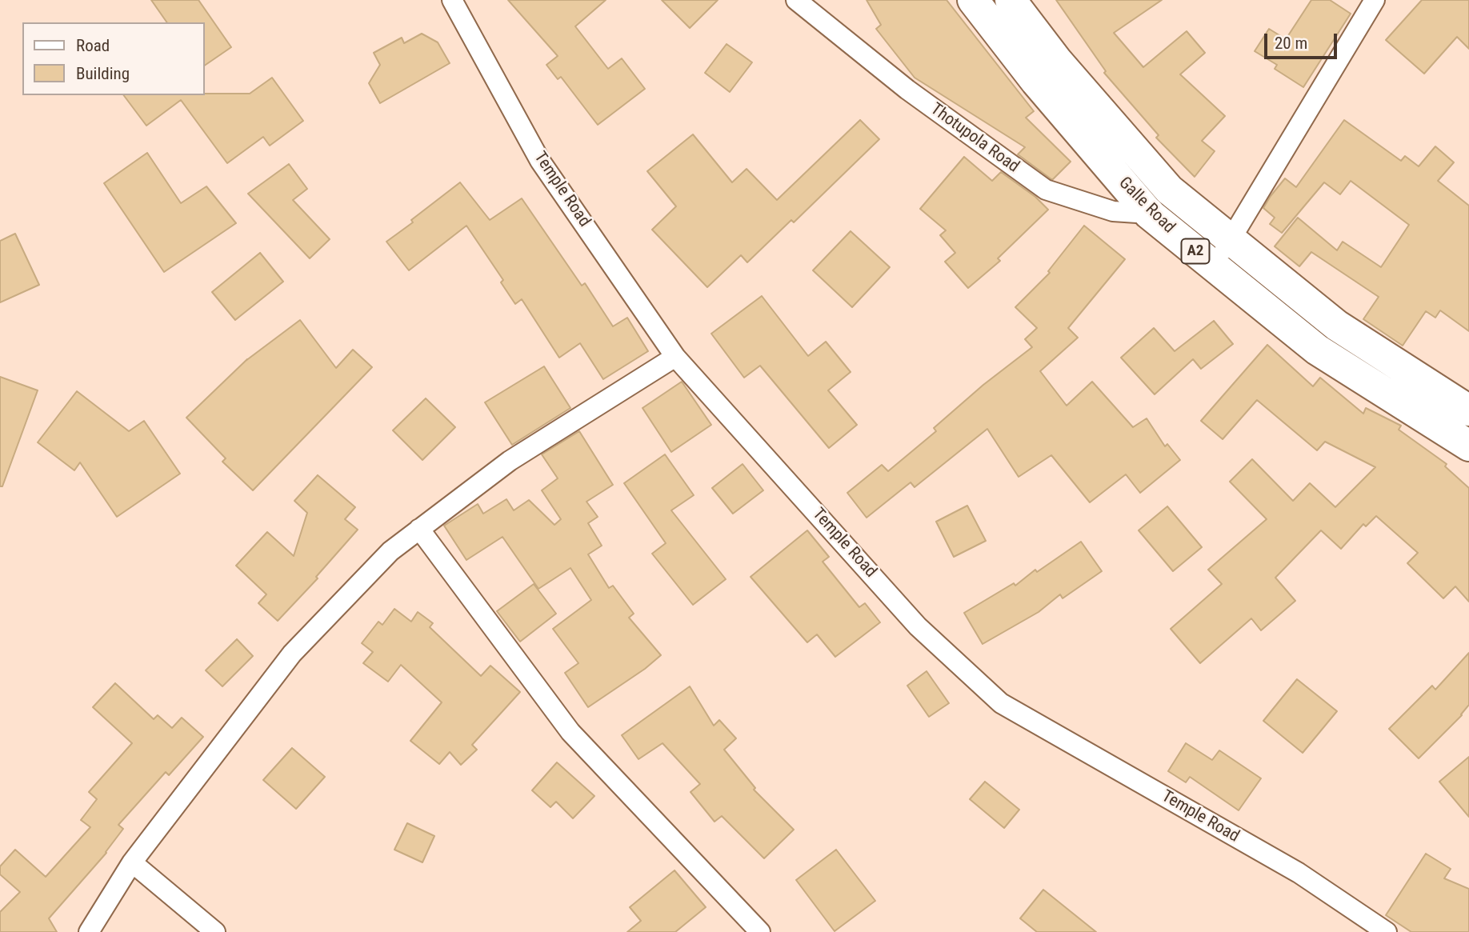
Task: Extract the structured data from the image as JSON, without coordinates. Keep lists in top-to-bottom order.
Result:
{
  "streets": {
    "highway": ["Galle Road", "A2"],
    "street": ["Thotupola Road", "Temple Road"]
  },
  "crossings": [
    ["Thotupola Road", "Galle Road"]
  ],
  "legend": ["Road", "Building"],
  "scale_bar": "20 m"
}
